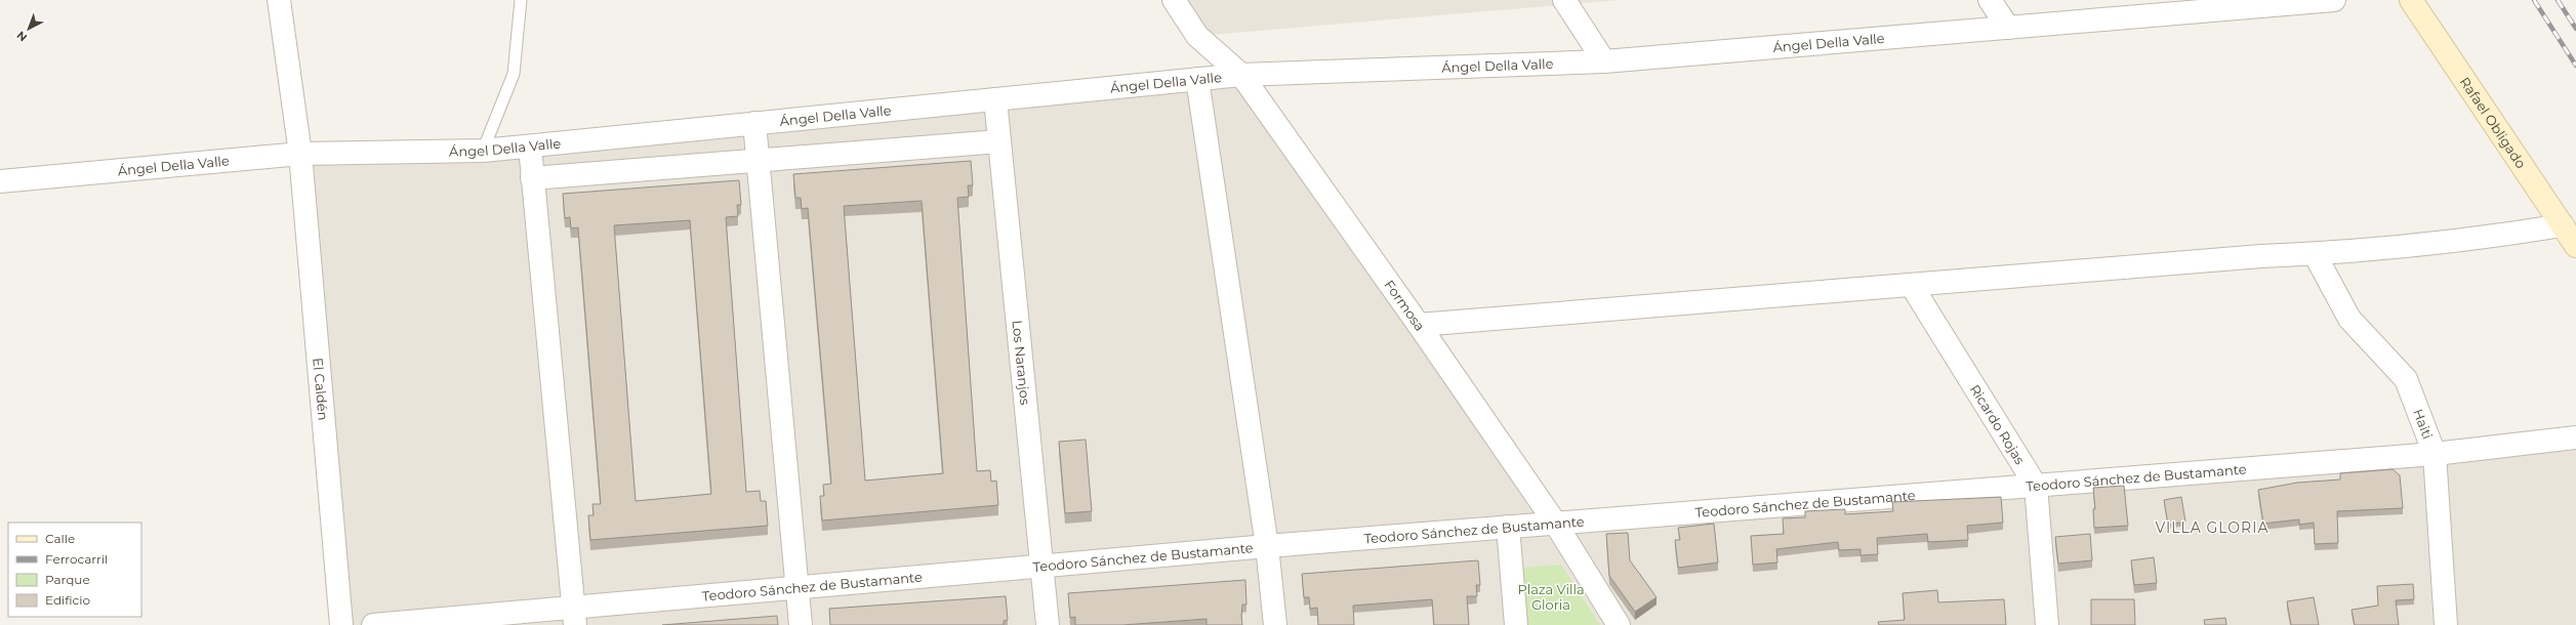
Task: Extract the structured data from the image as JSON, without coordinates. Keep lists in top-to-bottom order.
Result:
{
  "streets": {
    "street": [
      "Ángel Della Valle",
      "Rafael Obligado",
      "Formosa",
      "Los Naranjos",
      "El Caldén",
      "Haiti",
      "Ricardo Rojas",
      "Teodoro Sánchez de Bustamante"
    ]
  },
  "crossings": [
    ["Ángel Della Valle", "Formosa"],
    ["Ángel Della Valle", "Los Naranjos"],
    ["Ángel Della Valle", "El Caldén"],
    ["Formosa", "Teodoro Sánchez de Bustamante"],
    ["Los Naranjos", "Teodoro Sánchez de Bustamante"],
    ["Haiti", "Teodoro Sánchez de Bustamante"],
    ["Ricardo Rojas", "Teodoro Sánchez de Bustamante"]
  ],
  "districts": ["VILLA GLORIA"],
  "parks": ["Plaza Villa Gloria"],
  "legend": [
    "Calle",
    "Ferrocarril",
    "Parque",
    "Edificio"
  ],
  "north": "bottom left"
}
